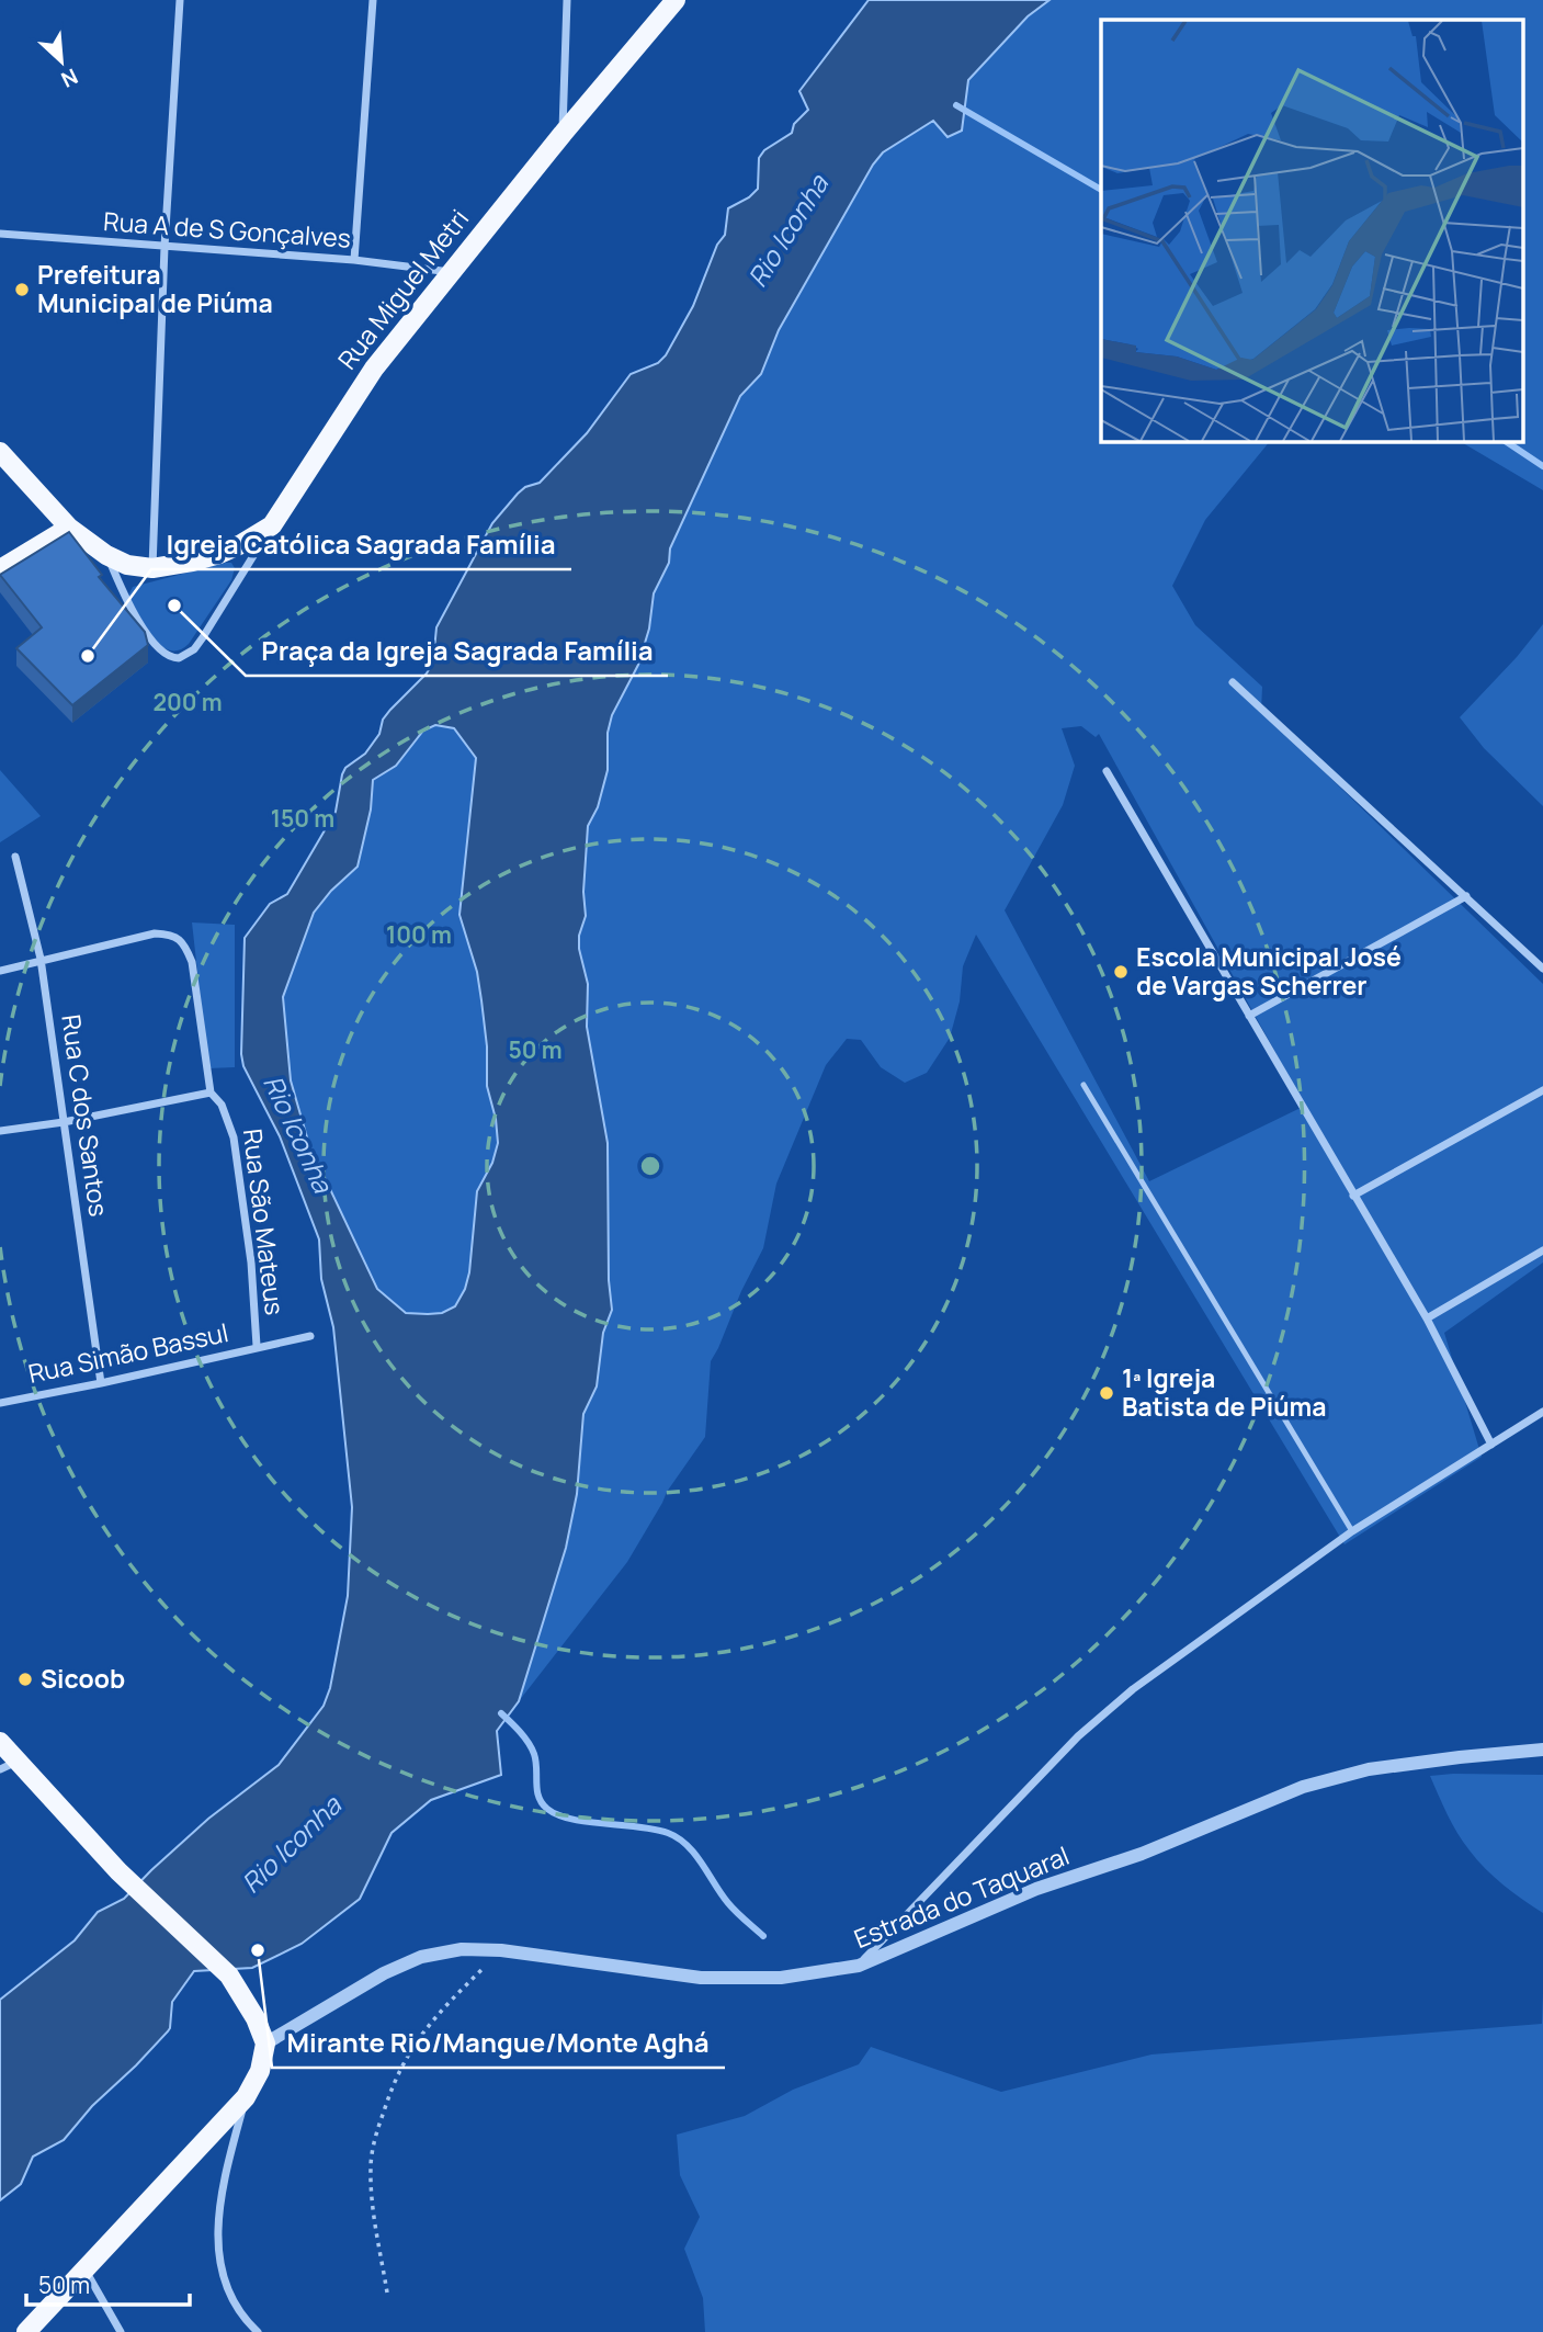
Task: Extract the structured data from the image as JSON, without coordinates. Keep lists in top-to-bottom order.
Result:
{
  "streets": {
    "main road": ["Rua Miguel Metri"],
    "street": [
      "Rua A de S Gonçalves",
      "Rua C dos Santos",
      "Rua São Mateus",
      "Rua Simão Bassul",
      "Estrada do Taquaral"
    ]
  },
  "crossings": [
    ["Rua A de S Gonçalves", "Rua Miguel Metri"],
    ["Rua C dos Santos", "Rua São Mateus"],
    ["Rua C dos Santos", "Rua Simão Bassul"],
    ["Rua São Mateus", "Rua Simão Bassul"]
  ],
  "water": ["Rio Iconha"],
  "places": [
    "Prefeitura Municipal de Piúma",
    "Praça da Igreja Sagrada Família",
    "Igreja Católica Sagrada Família",
    "Escola Municipal José de Vargas Scherrer",
    "1ª Igreja Batista de Piúma",
    "Sicoob",
    "Mirante Rio/Mangue/Monte Aghá"
  ],
  "scale_bar": "50 m",
  "north": "bottom right",
  "rings": [
    "200 m",
    "150 m",
    "100 m",
    "50 m"
  ]
}
